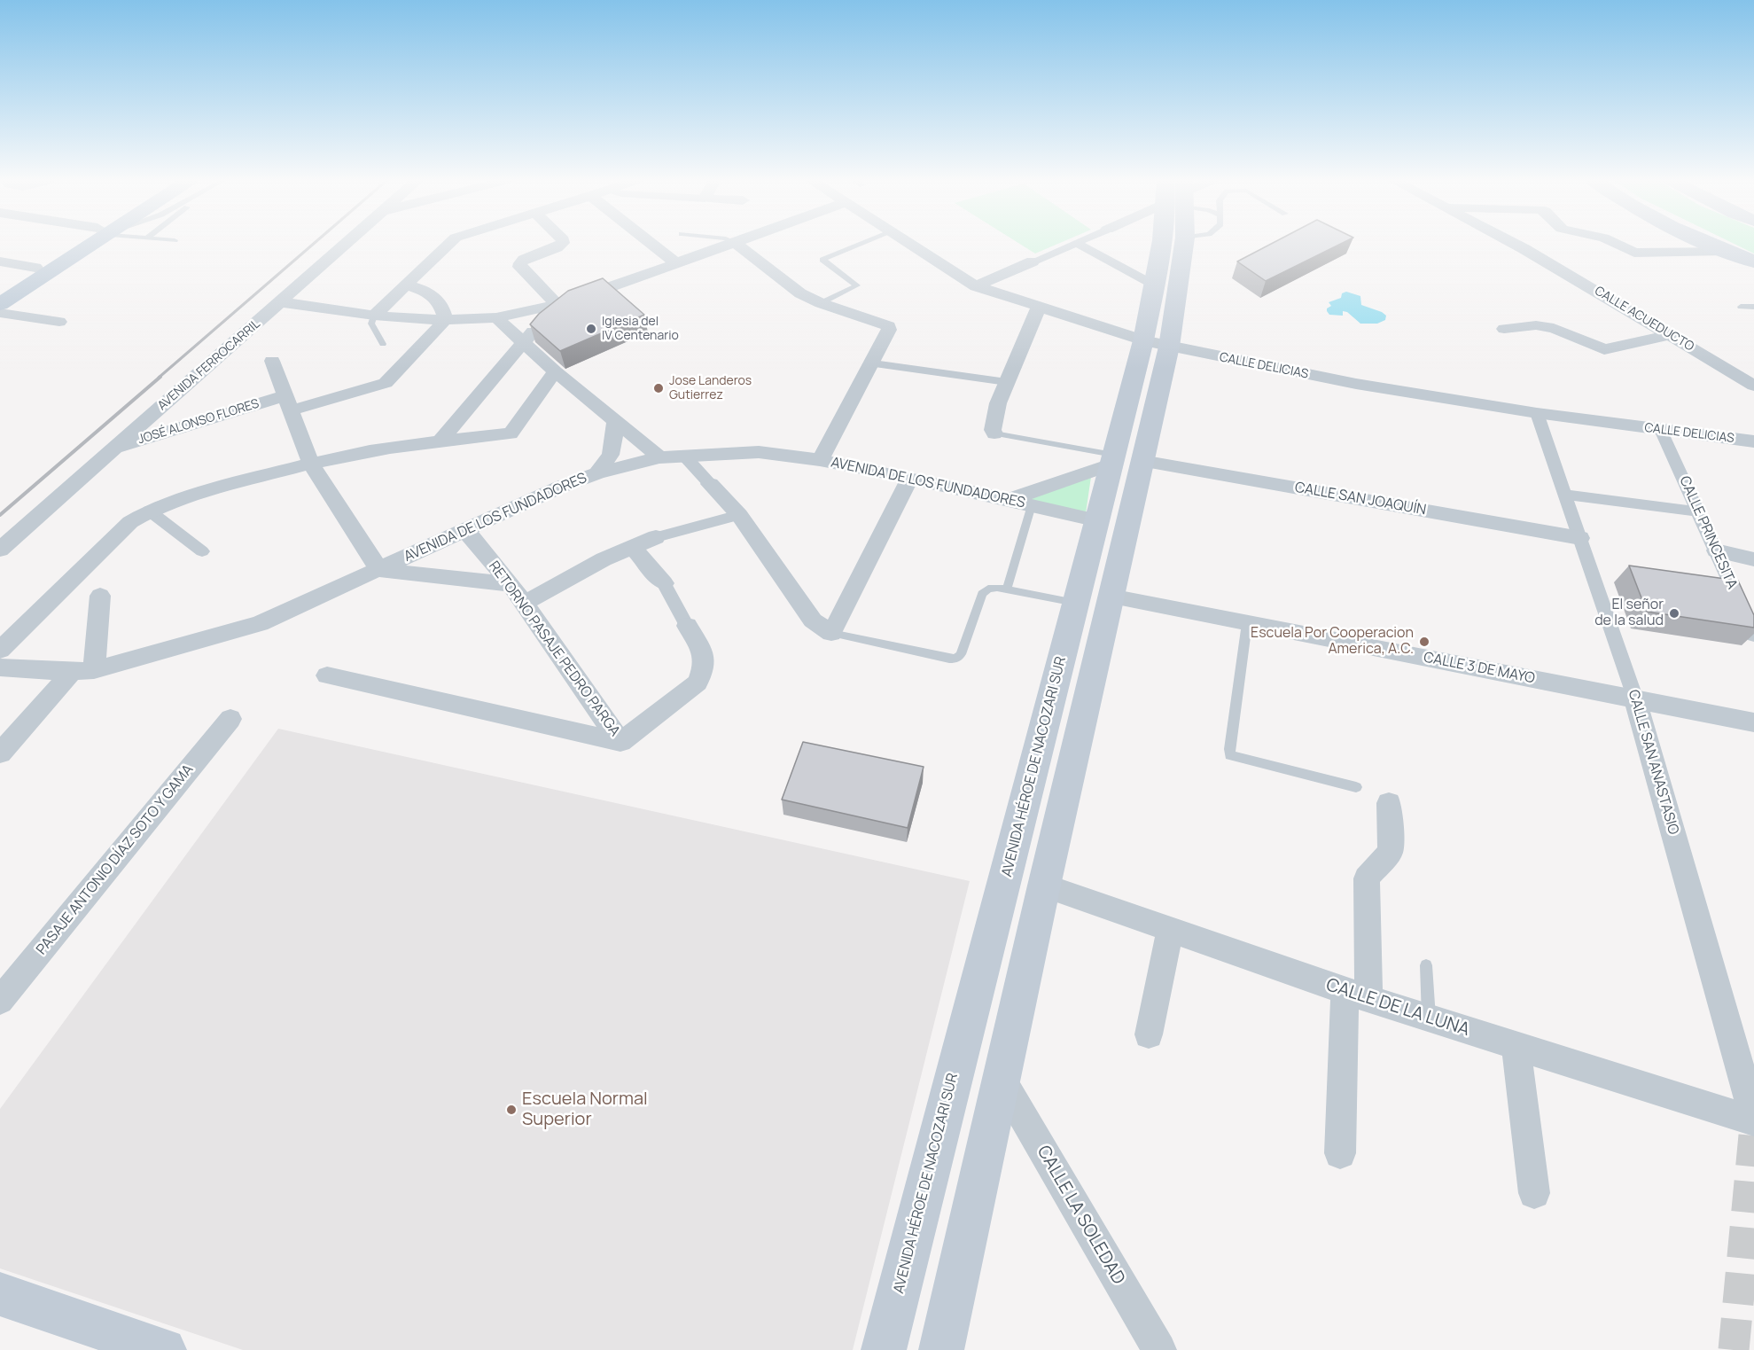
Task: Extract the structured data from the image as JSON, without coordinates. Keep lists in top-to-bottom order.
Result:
{
  "streets": {
    "main road": ["AVENIDA HÉROE DE NACOZARI SUR"],
    "street": [
      "CALLE ACUEDUCTO",
      "AVENIDA FERROCARRIL",
      "CALLE DELICIAS",
      "JOSÉ ALONSO FLORES",
      "AVENIDA DE LOS FUNDADORES",
      "CALLE SAN JOAQUÍN",
      "CALLE PRINCESITA",
      "RETORNO PASAJE PEDRO PARGA",
      "CALLE 3 DE MAYO",
      "CALLE SAN ANASTASIO",
      "PASAJE ANTONIO DÍAZ SOTO Y GAMA",
      "CALLE DE LA LUNA",
      "CALLE LA SOLEDAD"
    ]
  },
  "crossings": [
    ["AVENIDA FERROCARRIL", "JOSÉ ALONSO FLORES"],
    ["CALLE DELICIAS", "CALLE PRINCESITA"],
    ["CALLE DELICIAS", "CALLE SAN ANASTASIO"],
    ["CALLE DELICIAS", "AVENIDA HÉROE DE NACOZARI SUR"],
    ["AVENIDA DE LOS FUNDADORES", "RETORNO PASAJE PEDRO PARGA"],
    ["AVENIDA DE LOS FUNDADORES", "AVENIDA HÉROE DE NACOZARI SUR"],
    ["CALLE SAN JOAQUÍN", "CALLE SAN ANASTASIO"],
    ["CALLE SAN JOAQUÍN", "AVENIDA HÉROE DE NACOZARI SUR"],
    ["CALLE 3 DE MAYO", "CALLE SAN ANASTASIO"],
    ["CALLE 3 DE MAYO", "AVENIDA HÉROE DE NACOZARI SUR"],
    ["AVENIDA HÉROE DE NACOZARI SUR", "CALLE DE LA LUNA"],
    ["AVENIDA HÉROE DE NACOZARI SUR", "CALLE LA SOLEDAD"]
  ],
  "places": [
    "Iglesia del IV Centenario",
    "Jose Landeros Gutierrez",
    "El señor de la salud",
    "Escuela Por Cooperacion America, A.C.",
    "Escuela Normal Superior"
  ]
}
